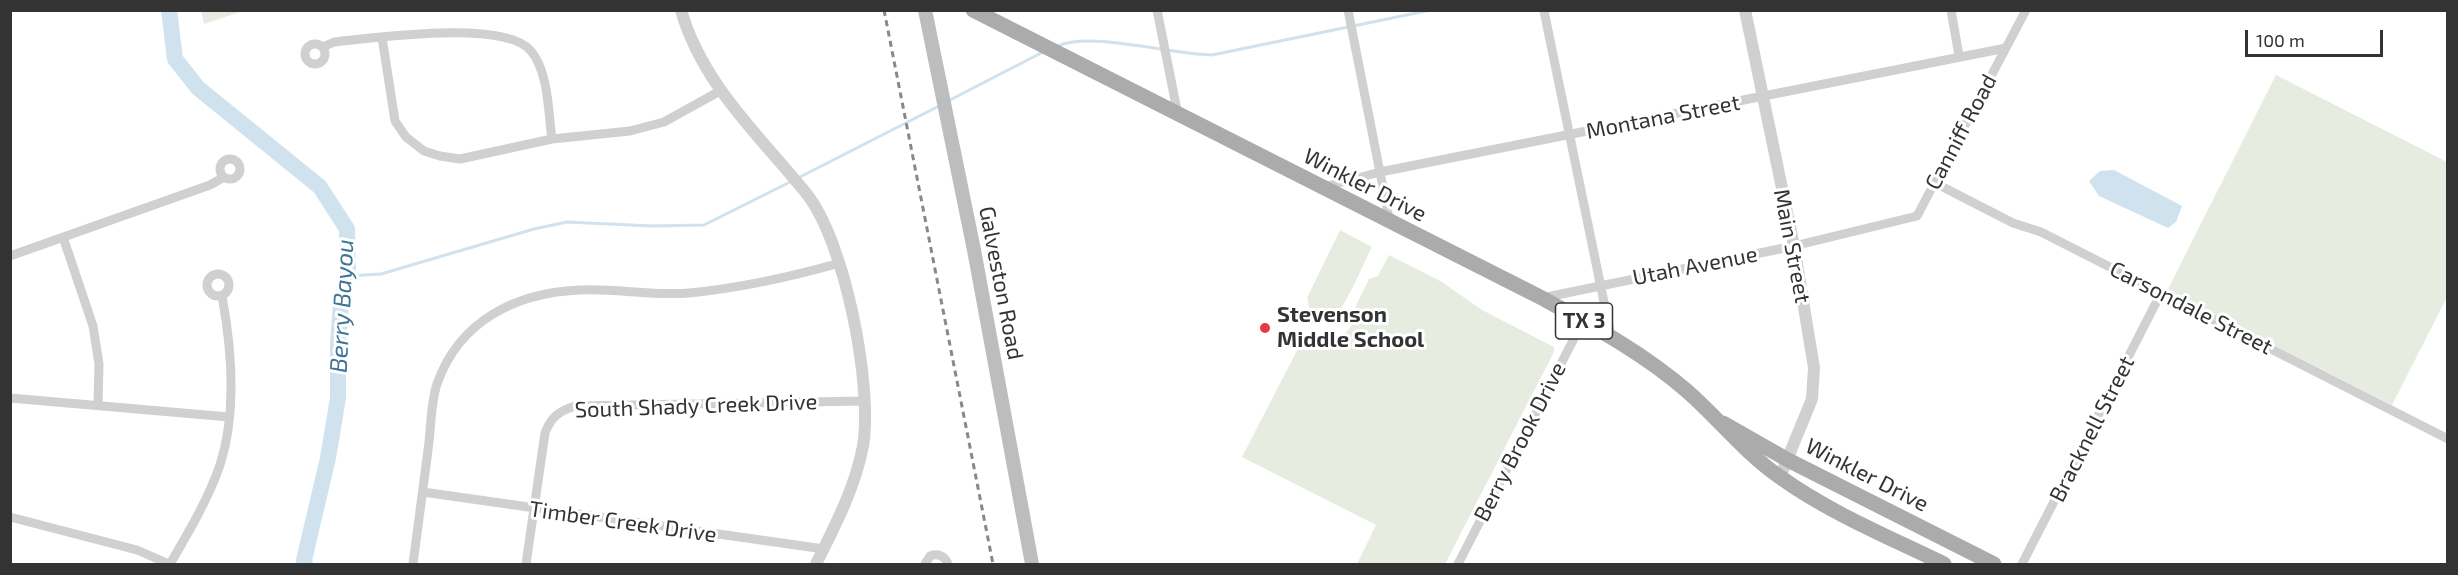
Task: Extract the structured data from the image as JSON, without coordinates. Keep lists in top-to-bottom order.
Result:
{
  "streets": {
    "main road": ["Winkler Drive", "Galveston Road", "TX 3"],
    "street": [
      "Montana Street",
      "Canniff Road",
      "Main Street",
      "Utah Avenue",
      "Carsondale Street",
      "South Shady Creek Drive",
      "Bracknell Street",
      "Berry Brook Drive",
      "Timber Creek Drive"
    ]
  },
  "crossings": [
    ["Montana Street", "Canniff Road"],
    ["Montana Street", "Winkler Drive"],
    ["Montana Street", "Main Street"],
    ["Canniff Road", "Utah Avenue"],
    ["Canniff Road", "Carsondale Street"],
    ["Winkler Drive", "Main Street"],
    ["Winkler Drive", "Utah Avenue"],
    ["Winkler Drive", "Berry Brook Drive"],
    ["Main Street", "Utah Avenue"],
    ["Carsondale Street", "Bracknell Street"],
    ["South Shady Creek Drive", "Timber Creek Drive"]
  ],
  "water": ["Berry Bayou"],
  "places": ["Stevenson Middle School"],
  "scale_bar": "100 m"
}
